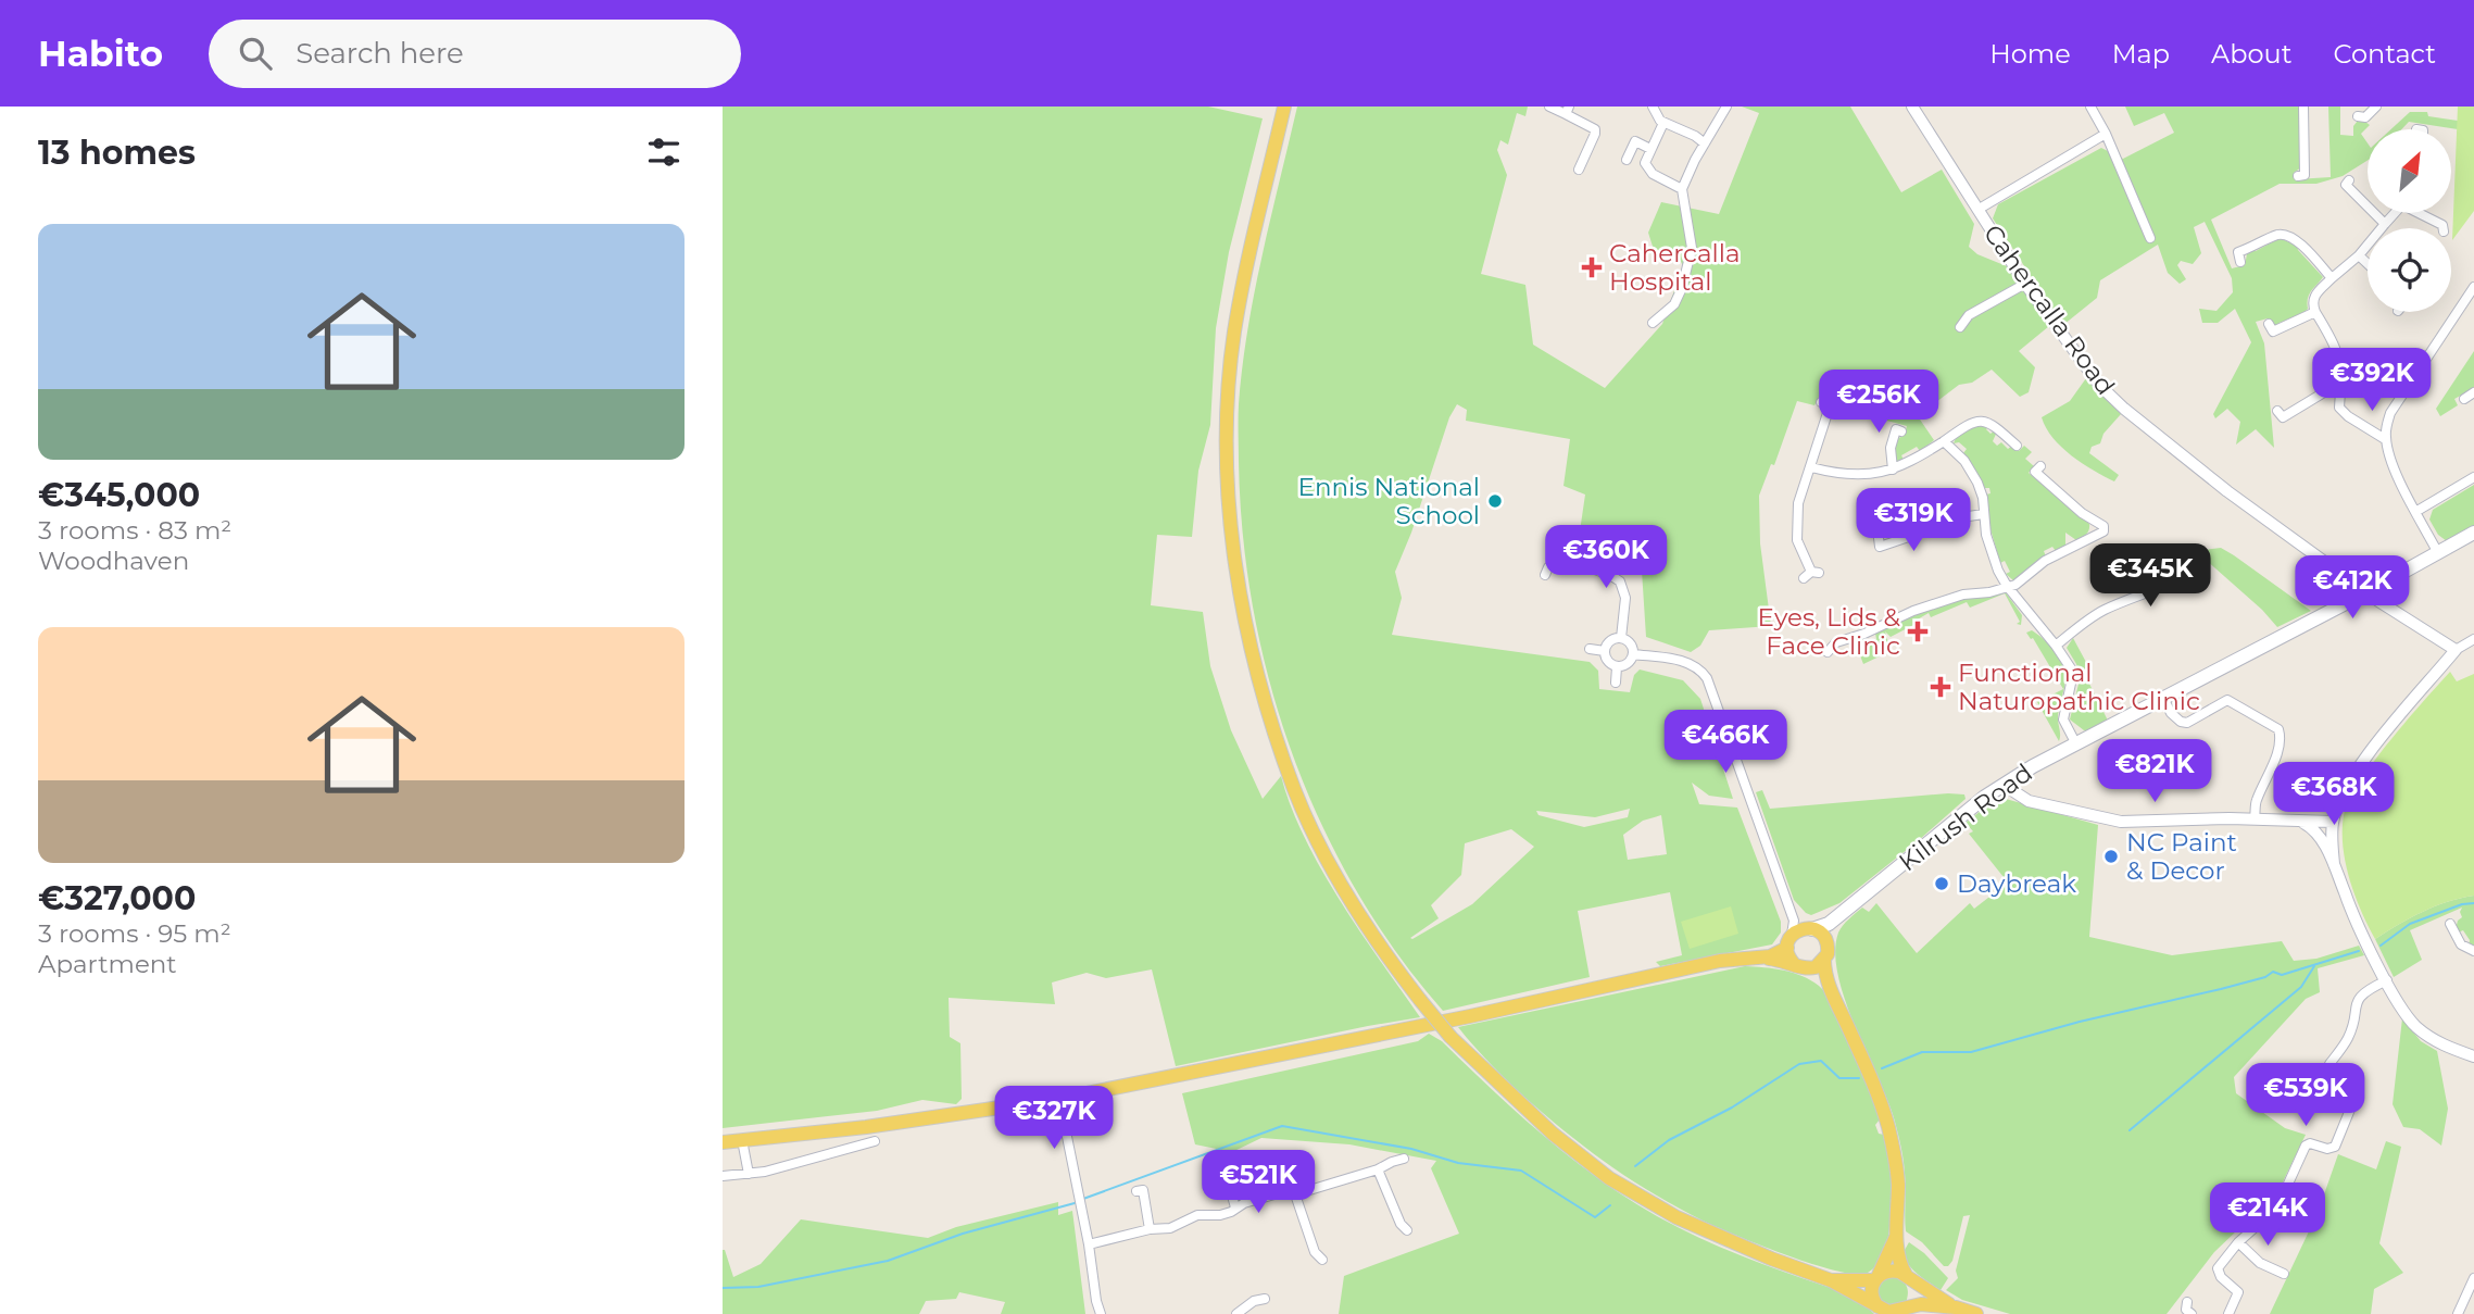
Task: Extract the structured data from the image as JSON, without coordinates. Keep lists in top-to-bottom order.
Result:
{
  "streets": {
    "main road": ["Kilrush Road"],
    "street": ["Cahercalla Road"]
  },
  "crossings": [
    ["Cahercalla Road", "Kilrush Road"]
  ],
  "places": {
    "health": ["Cahercalla Hospital", "Eyes, Lids & Face Clinic", "Functional Naturopathic Clinic"],
    "other": ["Ennis National School", "NC Paint & Decor", "Daybreak"]
  },
  "north": "top right",
  "page": {
    "header": "Habito",
    "search": "Search here",
    "nav": [
      "Home",
      "Map",
      "About",
      "Contact"
    ],
    "heading": "13 homes",
    "list": [
      {
        "name": "€345,000",
        "note": "3 rooms · 83 m² · Woodhaven"
      },
      {
        "name": "€327,000",
        "note": "3 rooms · 95 m² · Apartment"
      }
    ],
    "price": [
      "€392K",
      "€256K",
      "€319K",
      "€360K",
      "€345K",
      "€412K",
      "€466K",
      "€821K",
      "€368K",
      "€539K",
      "€327K",
      "€521K",
      "€214K"
    ]
  }
}
